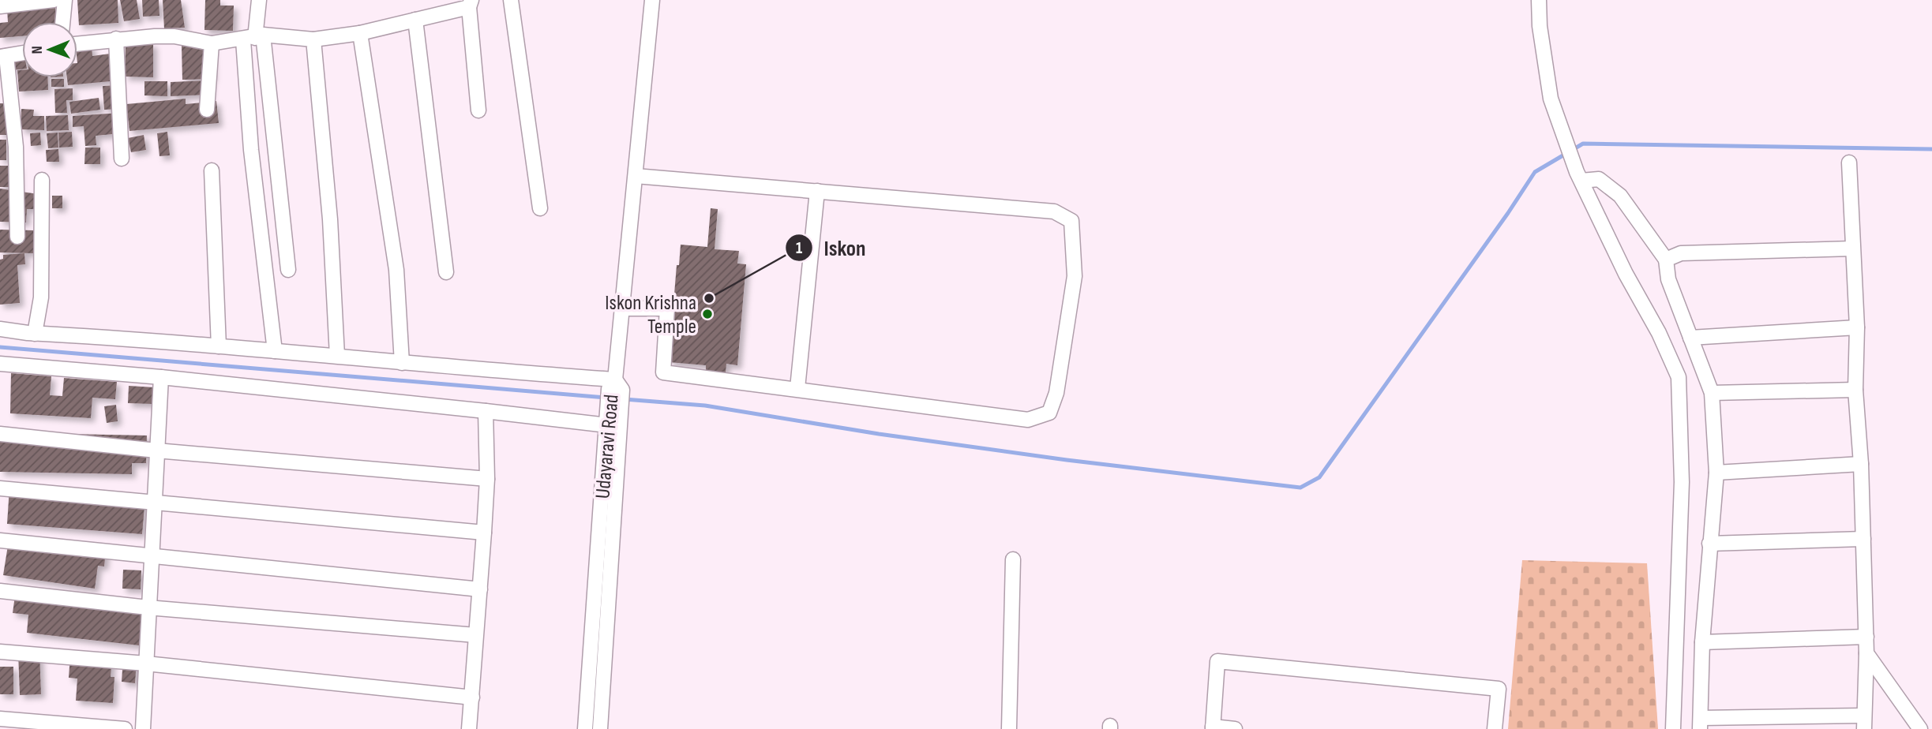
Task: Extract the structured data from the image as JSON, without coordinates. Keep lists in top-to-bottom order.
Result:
{
  "streets": {
    "street": ["Udayaravi Road"]
  },
  "places": ["Iskon", "Iskon Krishna Temple"],
  "north": "left"
}
